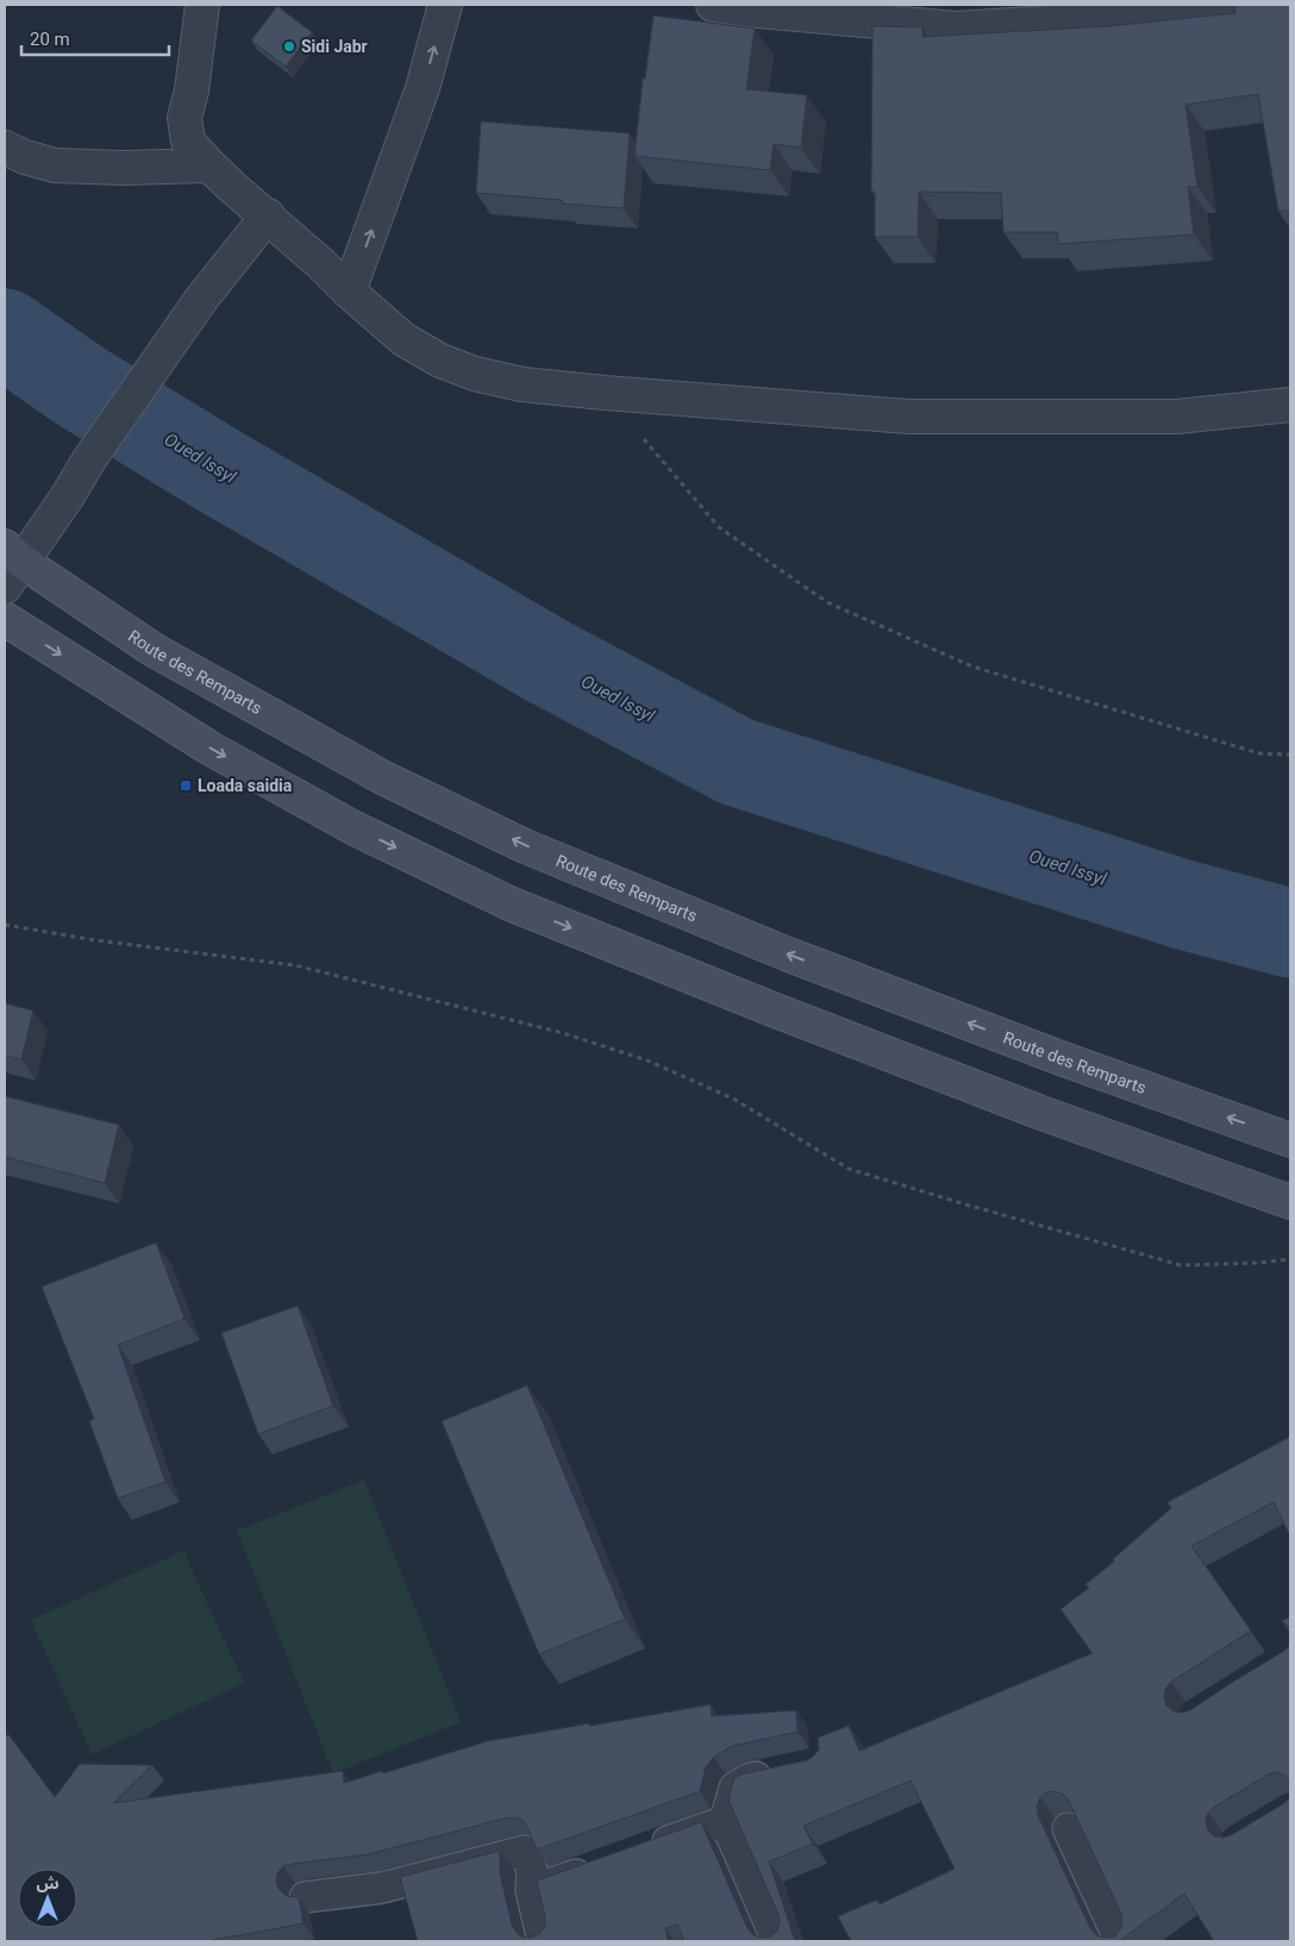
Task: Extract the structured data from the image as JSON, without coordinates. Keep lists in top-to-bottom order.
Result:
{
  "streets": {
    "main road": ["Route des Remparts"]
  },
  "water": ["Oued Issyl"],
  "places": {
    "other": ["Sidi Jabr"],
    "transit": ["Loada saidia"]
  },
  "scale_bar": "20 m",
  "north": "top"
}
